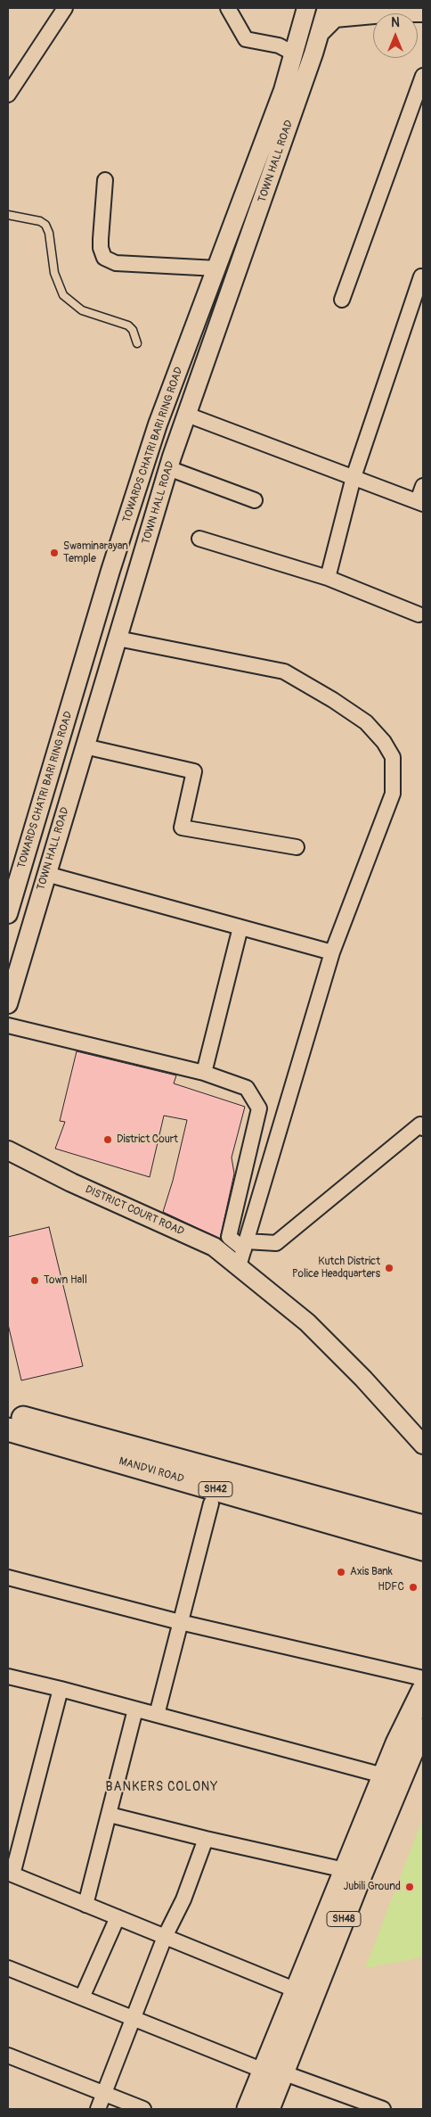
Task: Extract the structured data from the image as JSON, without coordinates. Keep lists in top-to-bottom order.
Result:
{
  "streets": {
    "main road": ["MANDVI ROAD", "SH42", "SH48"],
    "street": ["TOWN HALL ROAD", "TOWARDS CHATRI BARI RING ROAD", "DISTRICT COURT ROAD"]
  },
  "districts": ["BANKERS COLONY"],
  "places": [
    "Swaminarayan Temple",
    "District Court",
    "Kutch District Police Headquarters",
    "Town Hall",
    "Axis Bank",
    "HDFC",
    "Jubili Ground"
  ],
  "north": "top"
}
